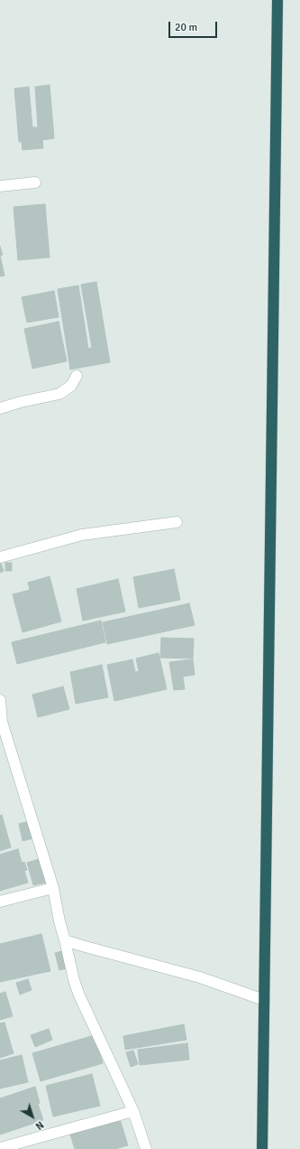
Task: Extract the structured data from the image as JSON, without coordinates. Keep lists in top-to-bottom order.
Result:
{
  "scale_bar": "20 m",
  "north": "bottom right"
}
